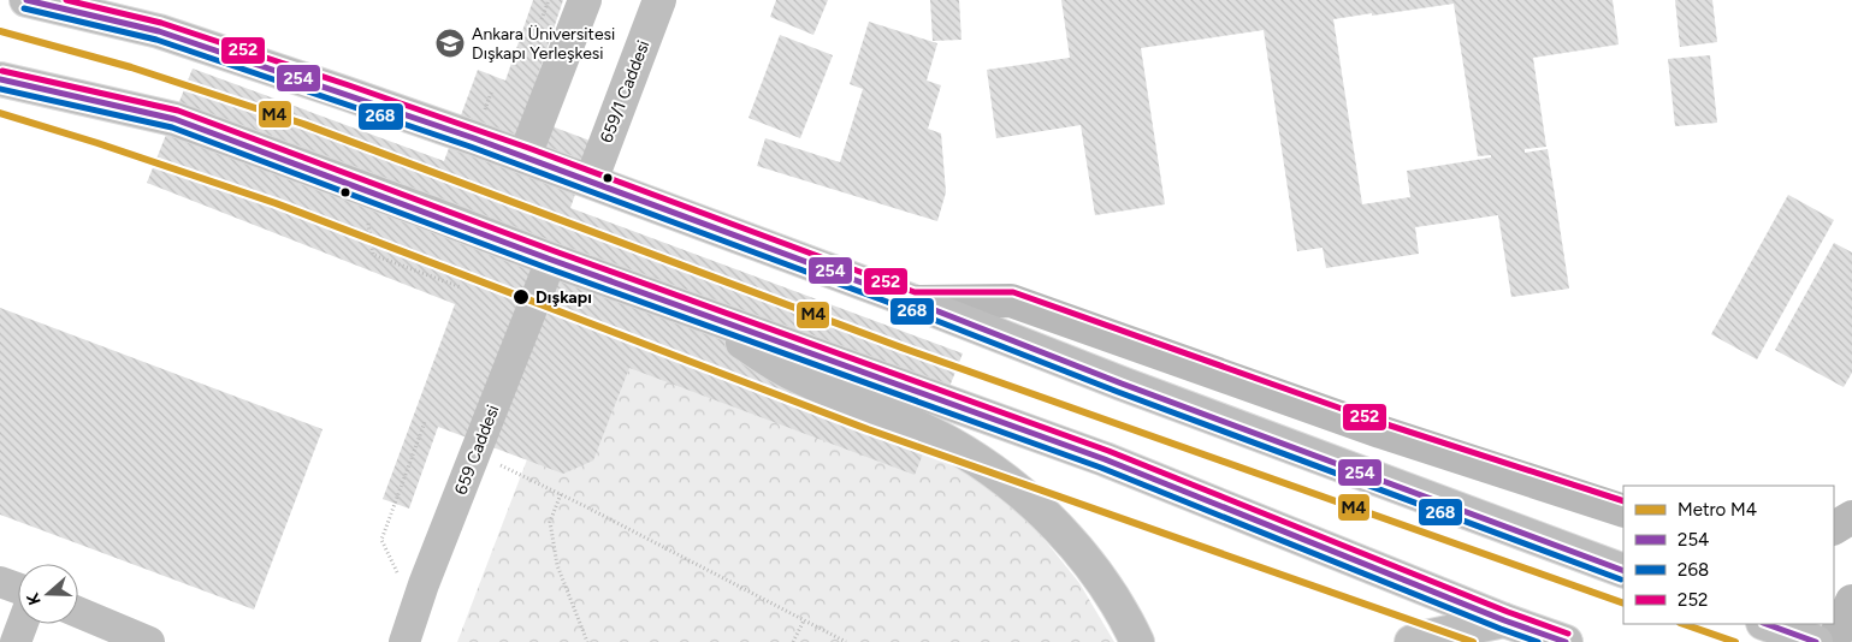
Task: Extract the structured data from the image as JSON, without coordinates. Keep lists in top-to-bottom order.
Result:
{
  "streets": {
    "main road": ["659/1 Caddesi"],
    "street": ["659 Caddesi"]
  },
  "places": {
    "school or university": ["Ankara Üniversitesi Dışkapı Yerleşkesi"],
    "other": ["Dışkapı"]
  },
  "lines": [
    "transit line 254",
    "transit line 252",
    "transit line 268",
    "metro line M4"
  ],
  "legend": [
    "Metro M4",
    "254",
    "268",
    "252"
  ],
  "north": "left"
}
